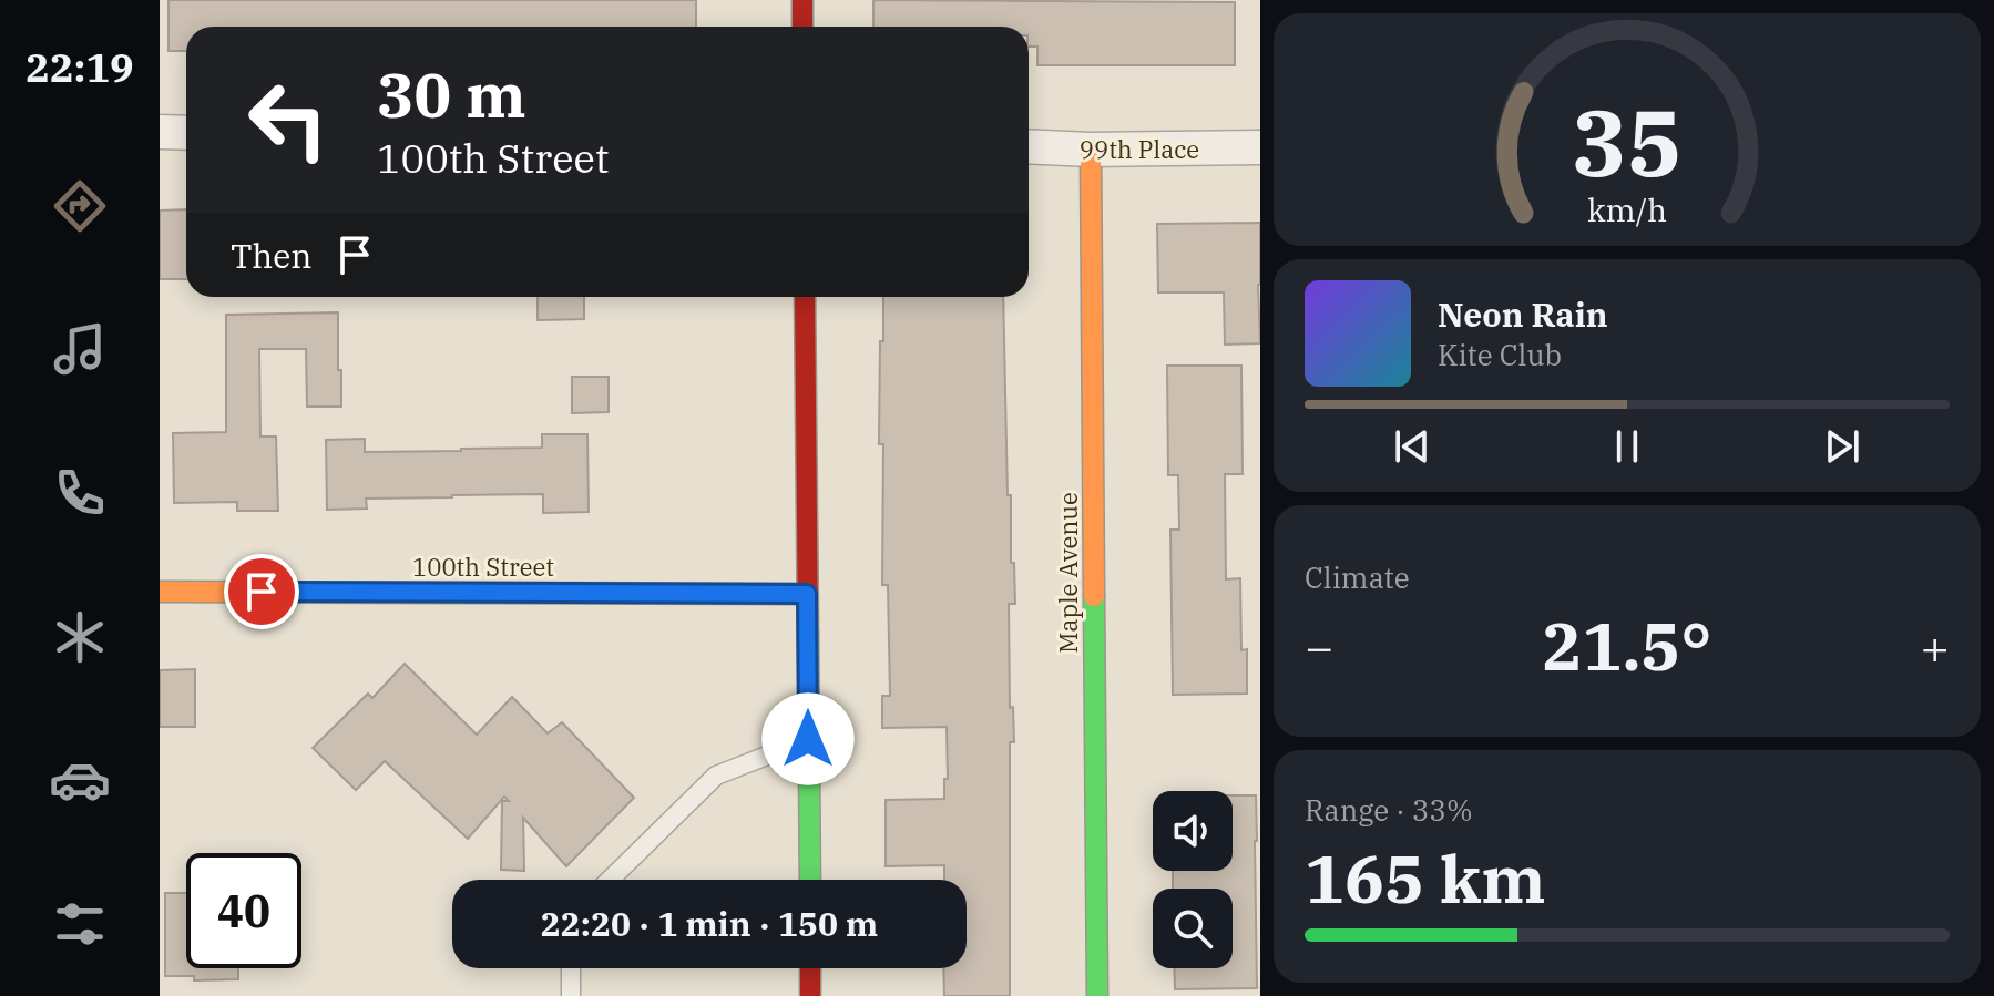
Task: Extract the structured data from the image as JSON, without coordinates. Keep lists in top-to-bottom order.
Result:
{
  "streets": {
    "street": ["99th Place", "100th Street", "Maple Avenue"]
  },
  "crossings": [
    ["99th Place", "Maple Avenue"]
  ],
  "page": {
    "tabs": "22:19",
    "turn": ["30 m", "100th Street"],
    "then": "Then",
    "song": ["Neon Rain", "Kite Club"],
    "tile": [
      "Climate",
      ["Range · 33%", "165 km"]
    ],
    "heat": ["−", "21.5°", "+"],
    "limit": "40",
    "trip": "22:20 · 1 min · 150 m",
    "gauge": ["35", "km/h"]
  }
}
